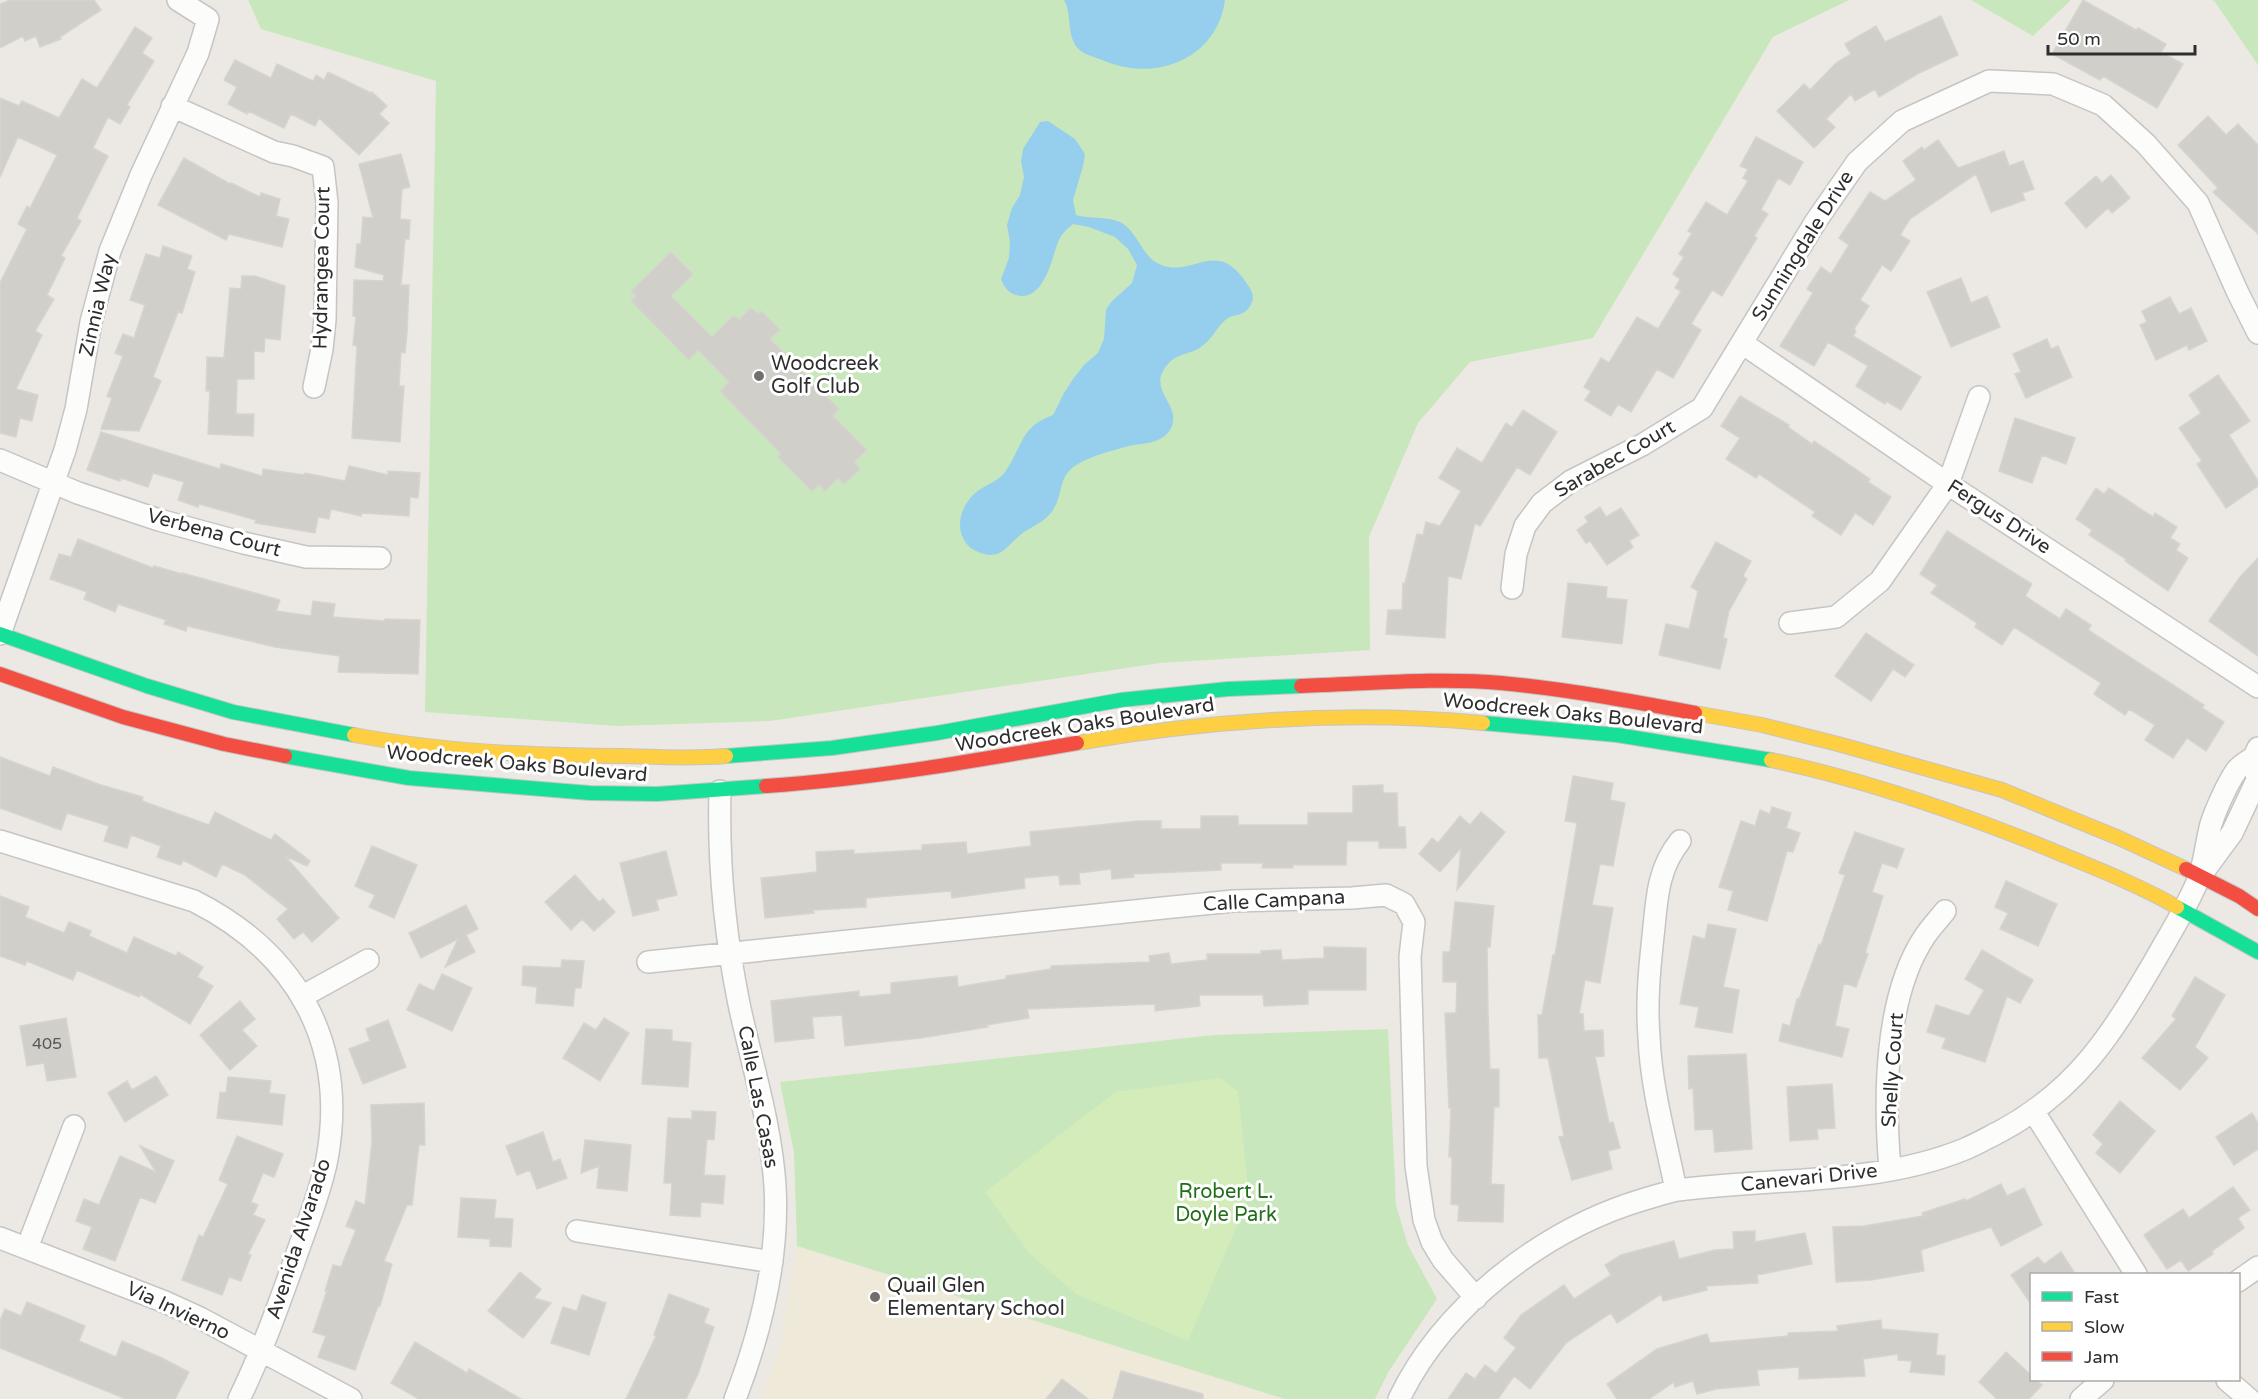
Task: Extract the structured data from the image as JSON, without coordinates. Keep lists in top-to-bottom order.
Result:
{
  "streets": {
    "main road": ["Woodcreek Oaks Boulevard"],
    "street": [
      "Sunningdale Drive",
      "Hydrangea Court",
      "Zinnia Way",
      "Sarabec Court",
      "Fergus Drive",
      "Verbena Court",
      "Calle Campana",
      "Shelly Court",
      "Calle Las Casas",
      "Canevari Drive",
      "Avenida Alvarado",
      "Via Invierno"
    ]
  },
  "crossings": [
    ["Sunningdale Drive", "Sarabec Court"],
    ["Sunningdale Drive", "Fergus Drive"],
    ["Hydrangea Court", "Zinnia Way"],
    ["Zinnia Way", "Verbena Court"],
    ["Zinnia Way", "Woodcreek Oaks Boulevard"],
    ["Sarabec Court", "Fergus Drive"],
    ["Woodcreek Oaks Boulevard", "Calle Las Casas"],
    ["Woodcreek Oaks Boulevard", "Canevari Drive"],
    ["Calle Campana", "Calle Las Casas"],
    ["Calle Campana", "Canevari Drive"],
    ["Shelly Court", "Canevari Drive"],
    ["Avenida Alvarado", "Via Invierno"]
  ],
  "parks": ["Rrobert L. Doyle Park"],
  "places": ["Woodcreek Golf Club", "Quail Glen Elementary School"],
  "house_numbers": ["405"],
  "legend": ["Fast", "Slow", "Jam"],
  "scale_bar": "50 m"
}
